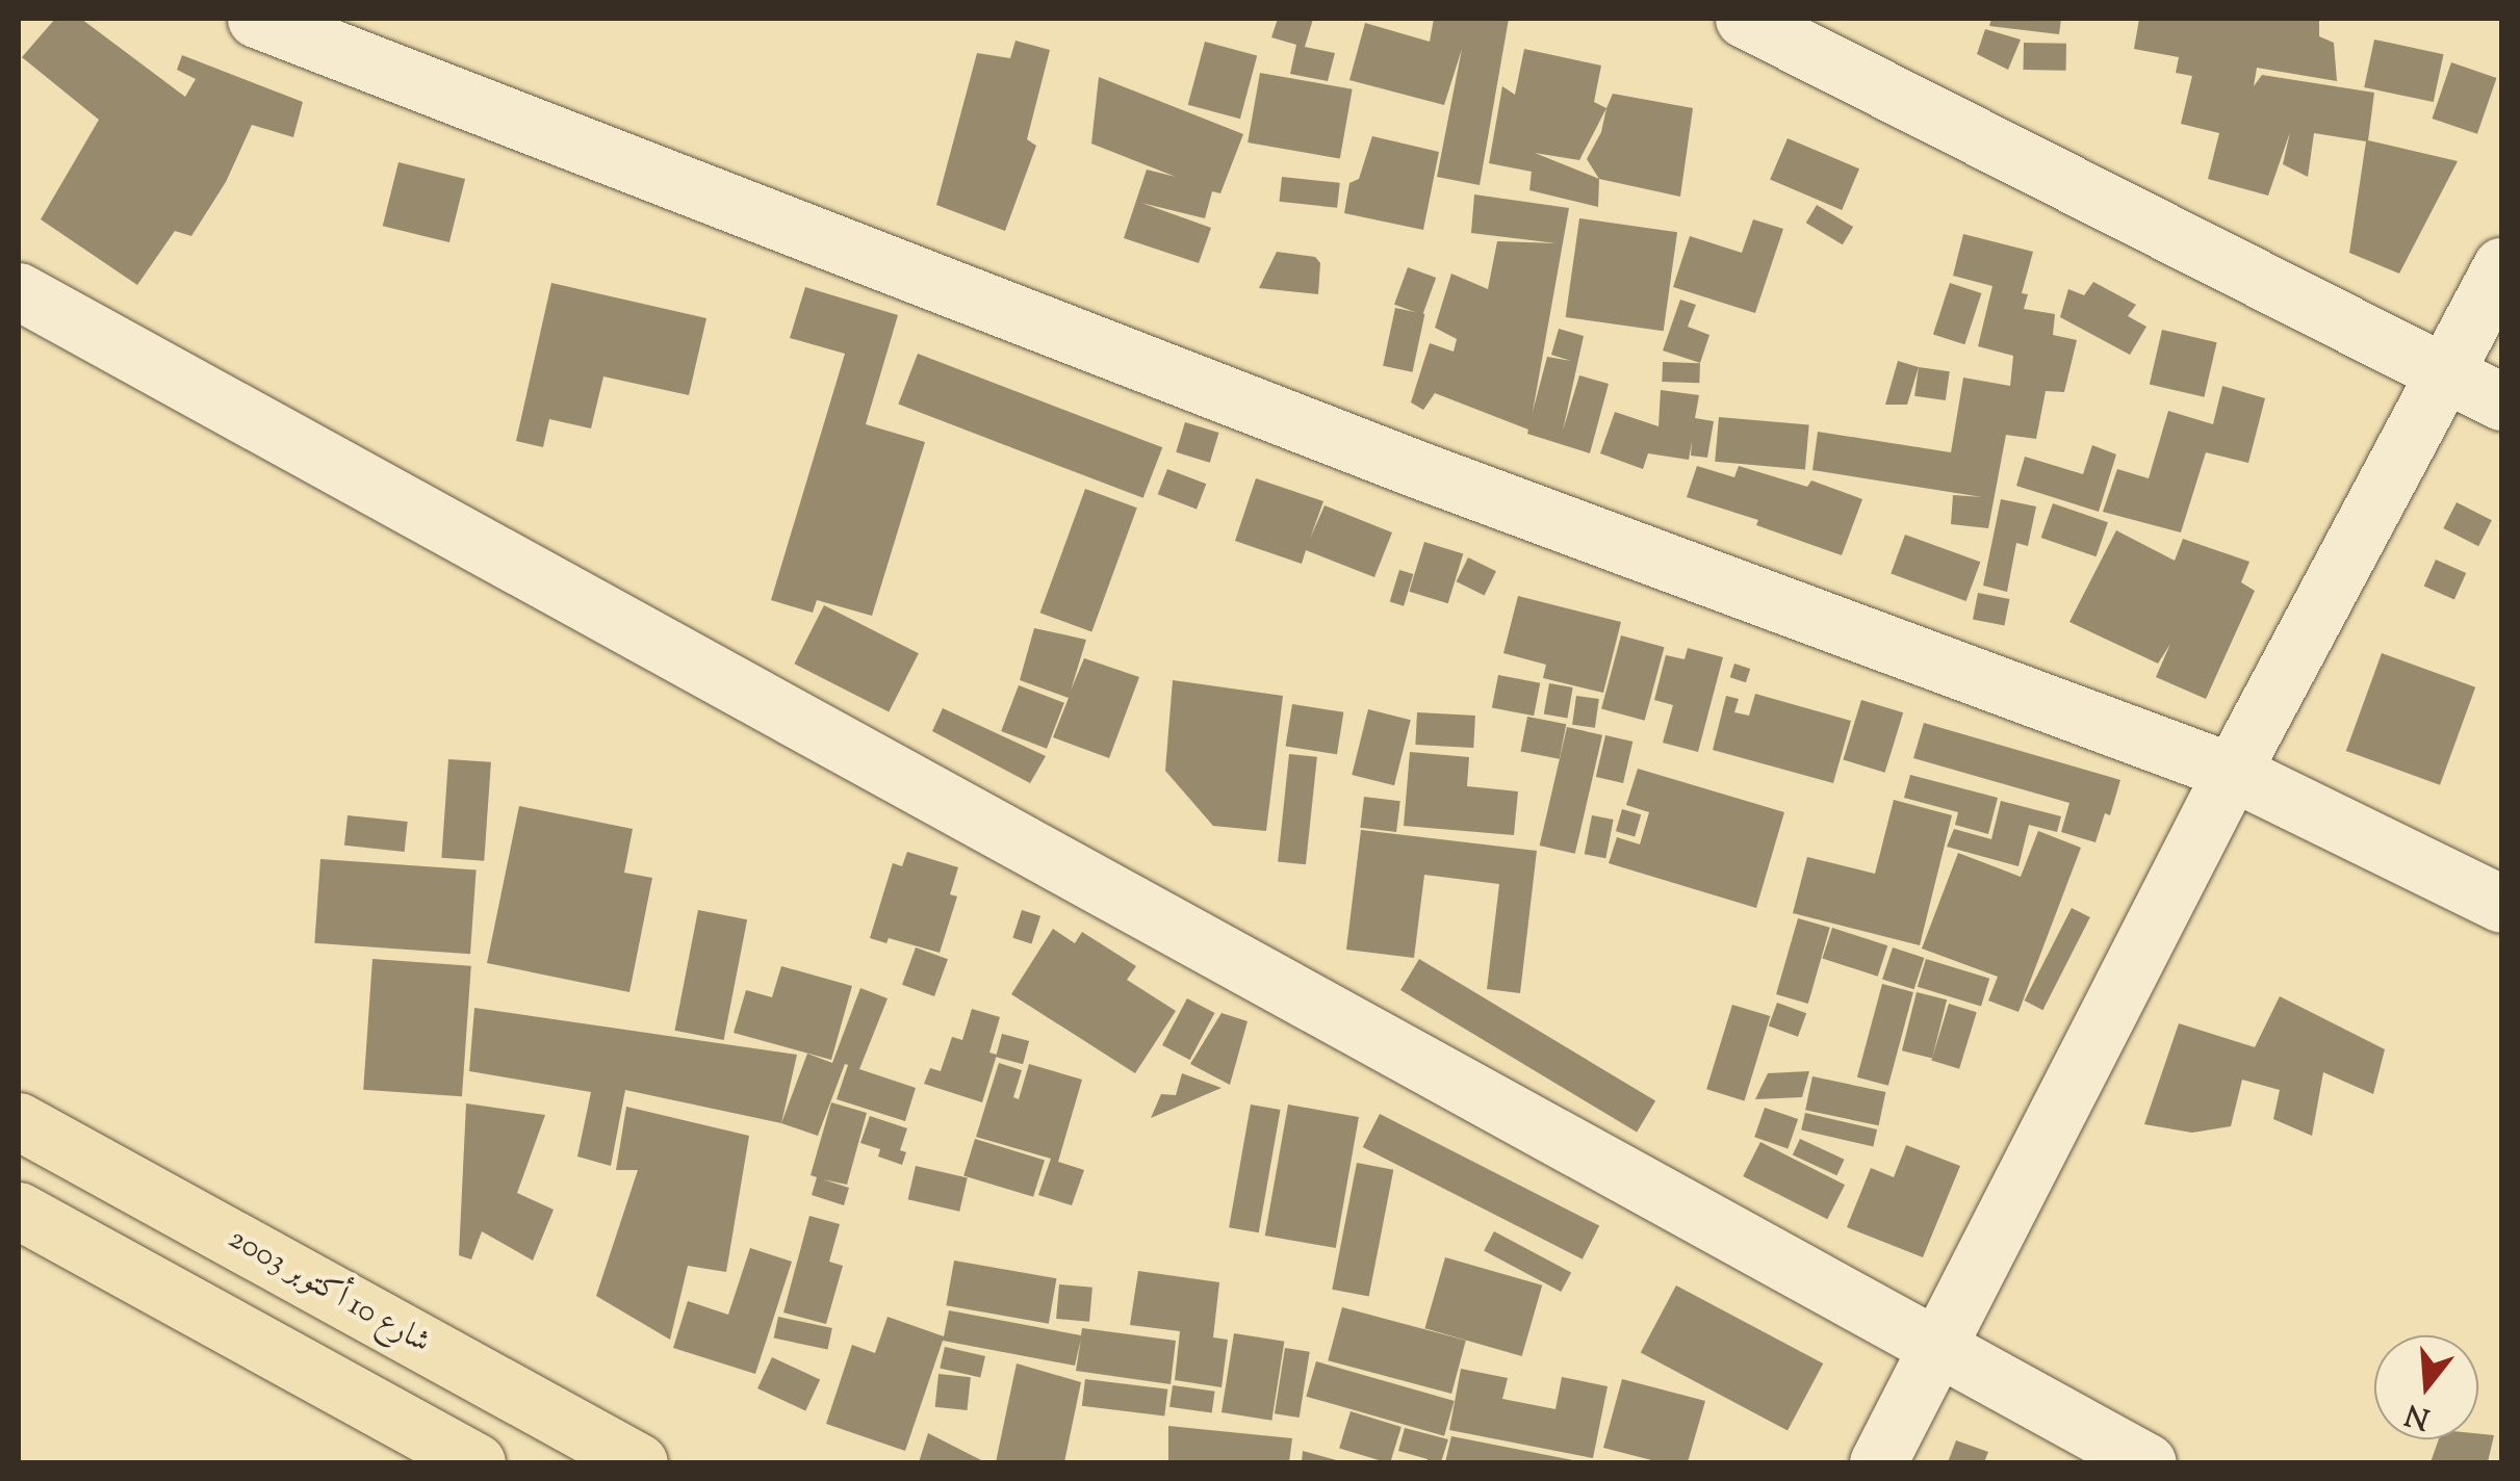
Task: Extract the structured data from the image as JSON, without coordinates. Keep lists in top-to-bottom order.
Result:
{
  "streets": {
    "highway": ["شارع 10 أكتوبر 2003"]
  },
  "north": "bottom"
}
